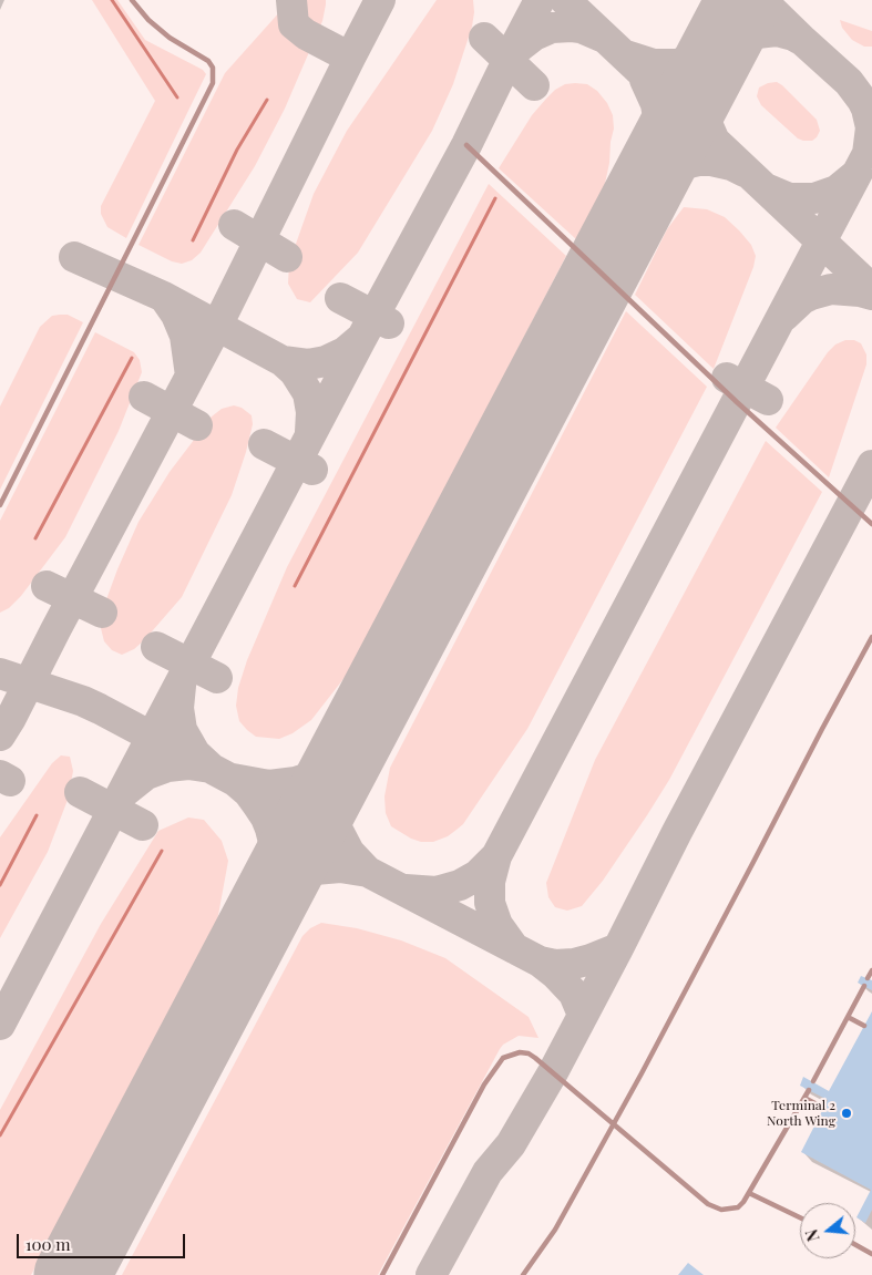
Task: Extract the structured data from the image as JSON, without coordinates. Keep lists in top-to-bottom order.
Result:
{
  "places": ["Terminal 2 North Wing"],
  "scale_bar": "100 m",
  "north": "left"
}
